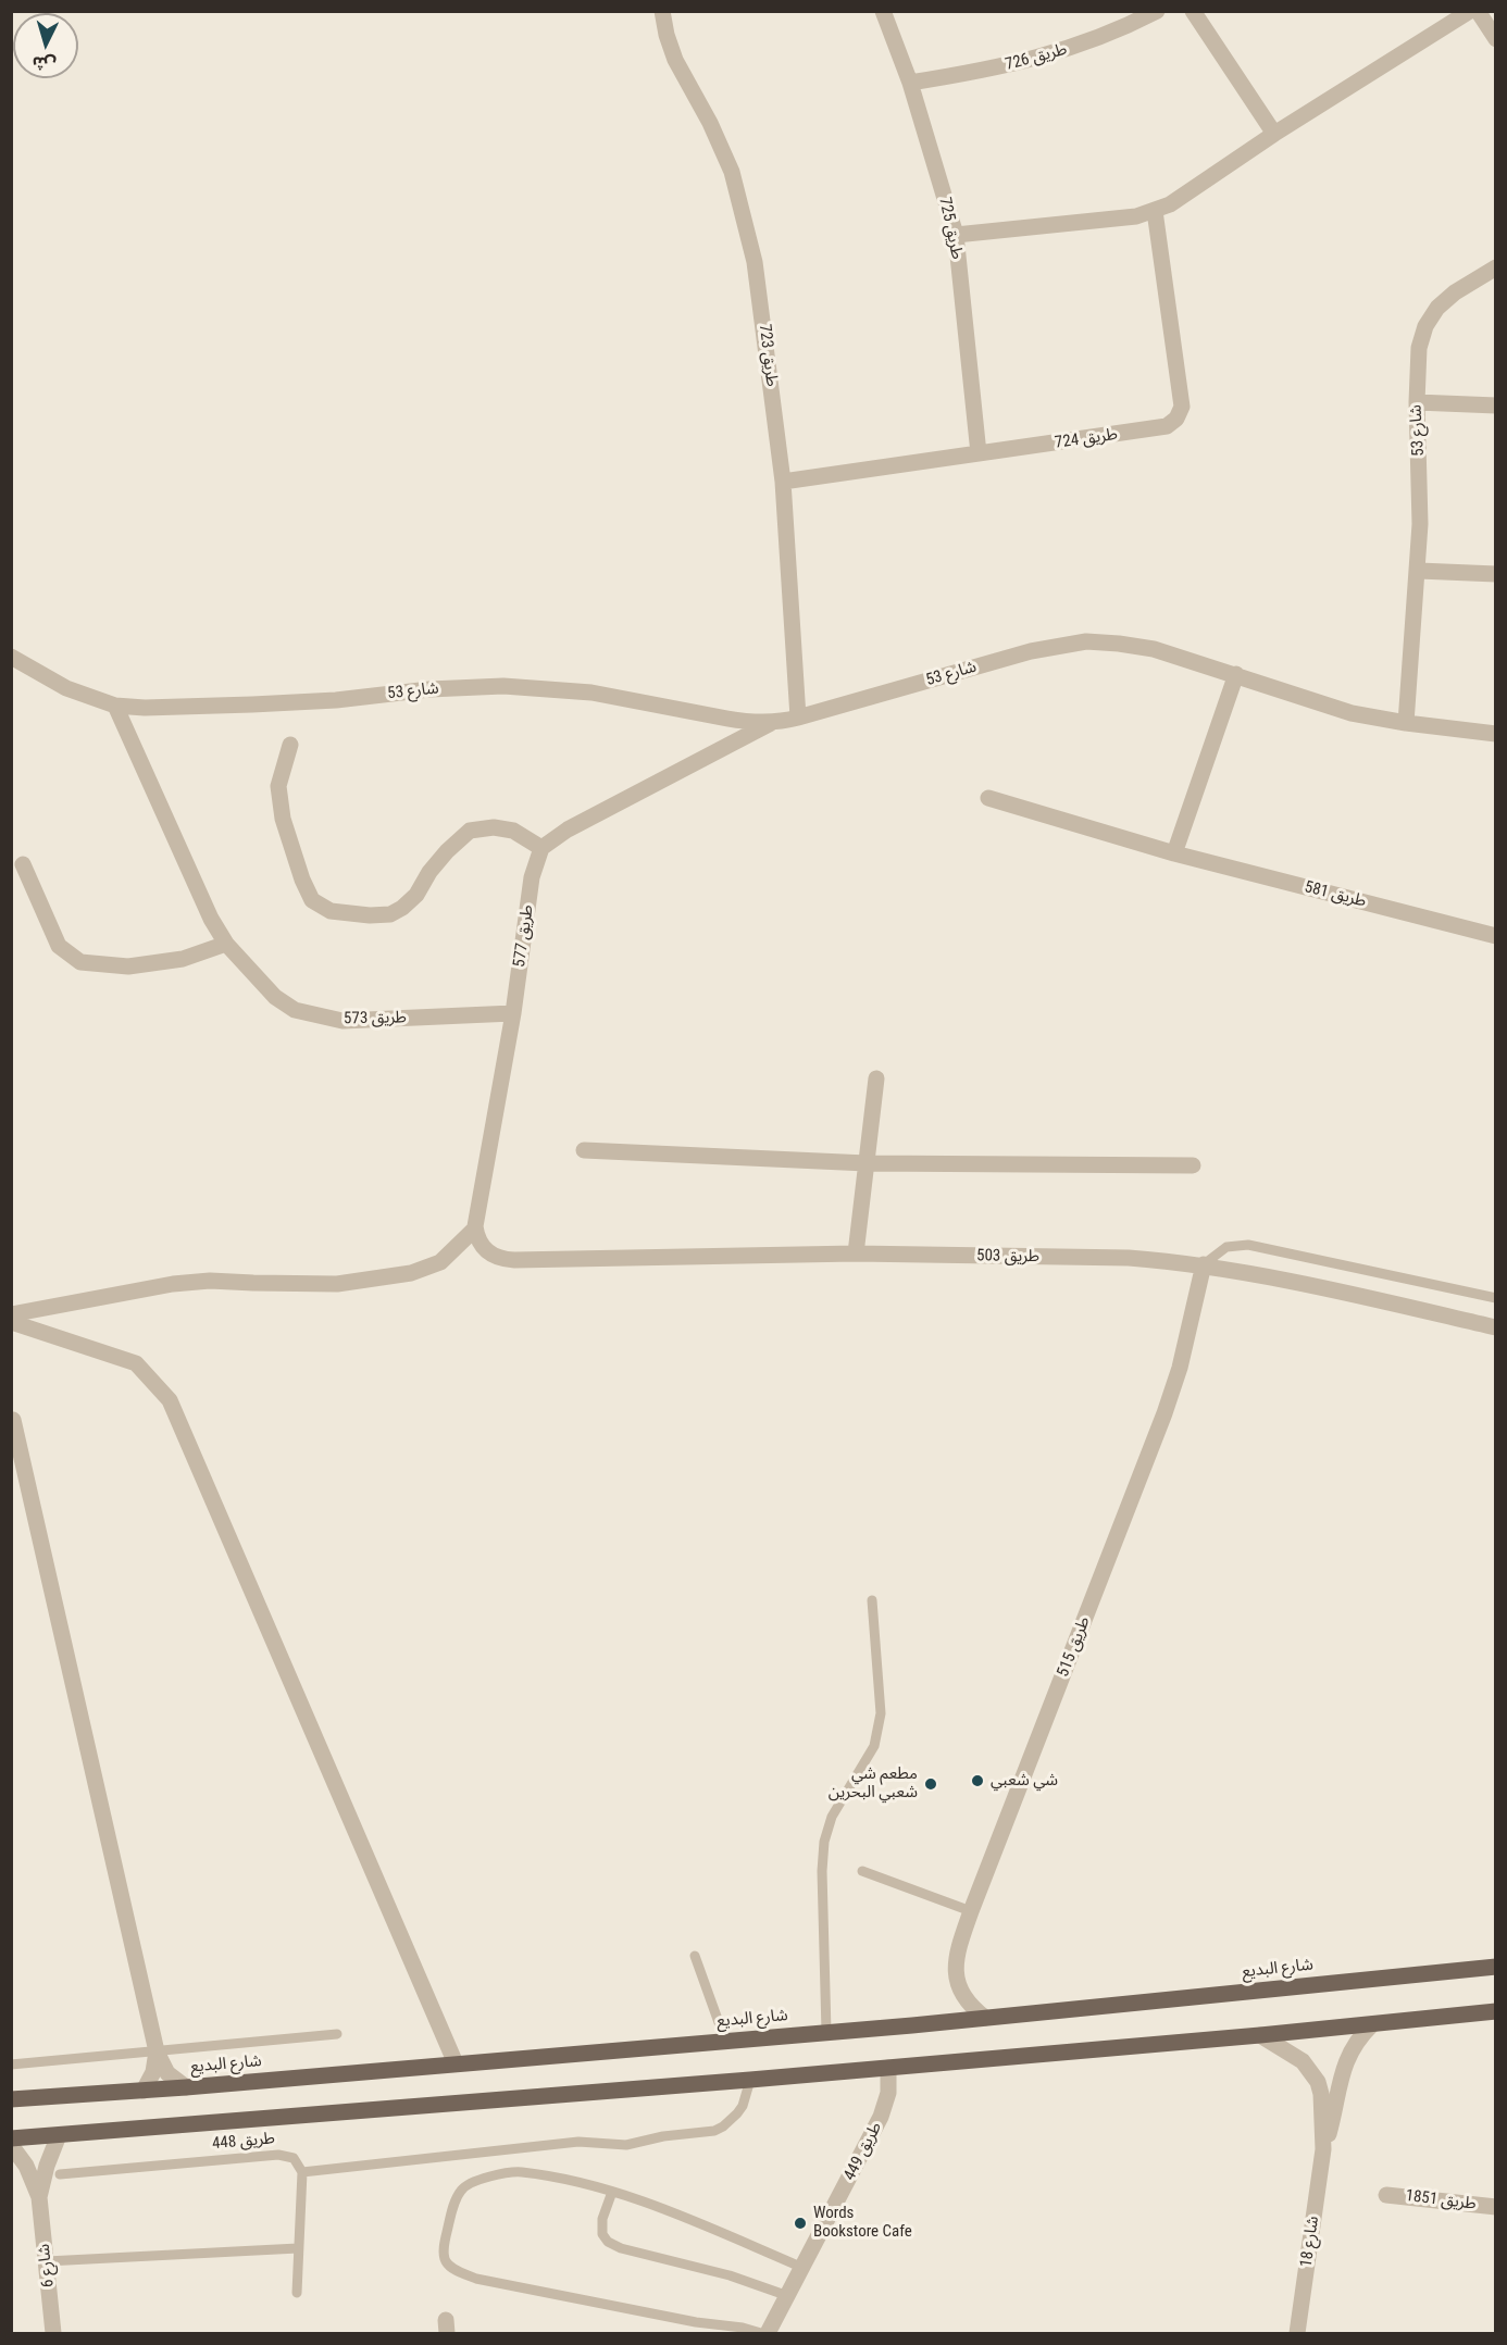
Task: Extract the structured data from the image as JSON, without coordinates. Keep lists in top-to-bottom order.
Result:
{
  "streets": {
    "main road": ["شارع البديع"],
    "street": [
      "طريق 726",
      "طريق 725",
      "طريق 723",
      "شارع 53",
      "طريق 724",
      "طريق 581",
      "طريق 577",
      "طريق 573",
      "طريق 503",
      "طريق 515",
      "طريق 449",
      "طريق 1851",
      "شارع 18",
      "شارع 6"
    ],
    "lane": ["طريق 448"]
  },
  "crossings": [
    ["طريق 726", "طريق 725"],
    ["طريق 725", "طريق 724"],
    ["طريق 723", "شارع 53"],
    ["طريق 723", "طريق 724"],
    ["شارع 53", "طريق 573"],
    ["طريق 577", "طريق 573"],
    ["طريق 577", "طريق 503"],
    ["طريق 503", "طريق 515"],
    ["طريق 515", "شارع البديع"]
  ],
  "places": ["شي شعبي", "مطعم شي شعبي البحرين", "Words Bookstore Cafe"],
  "north": "bottom"
}
